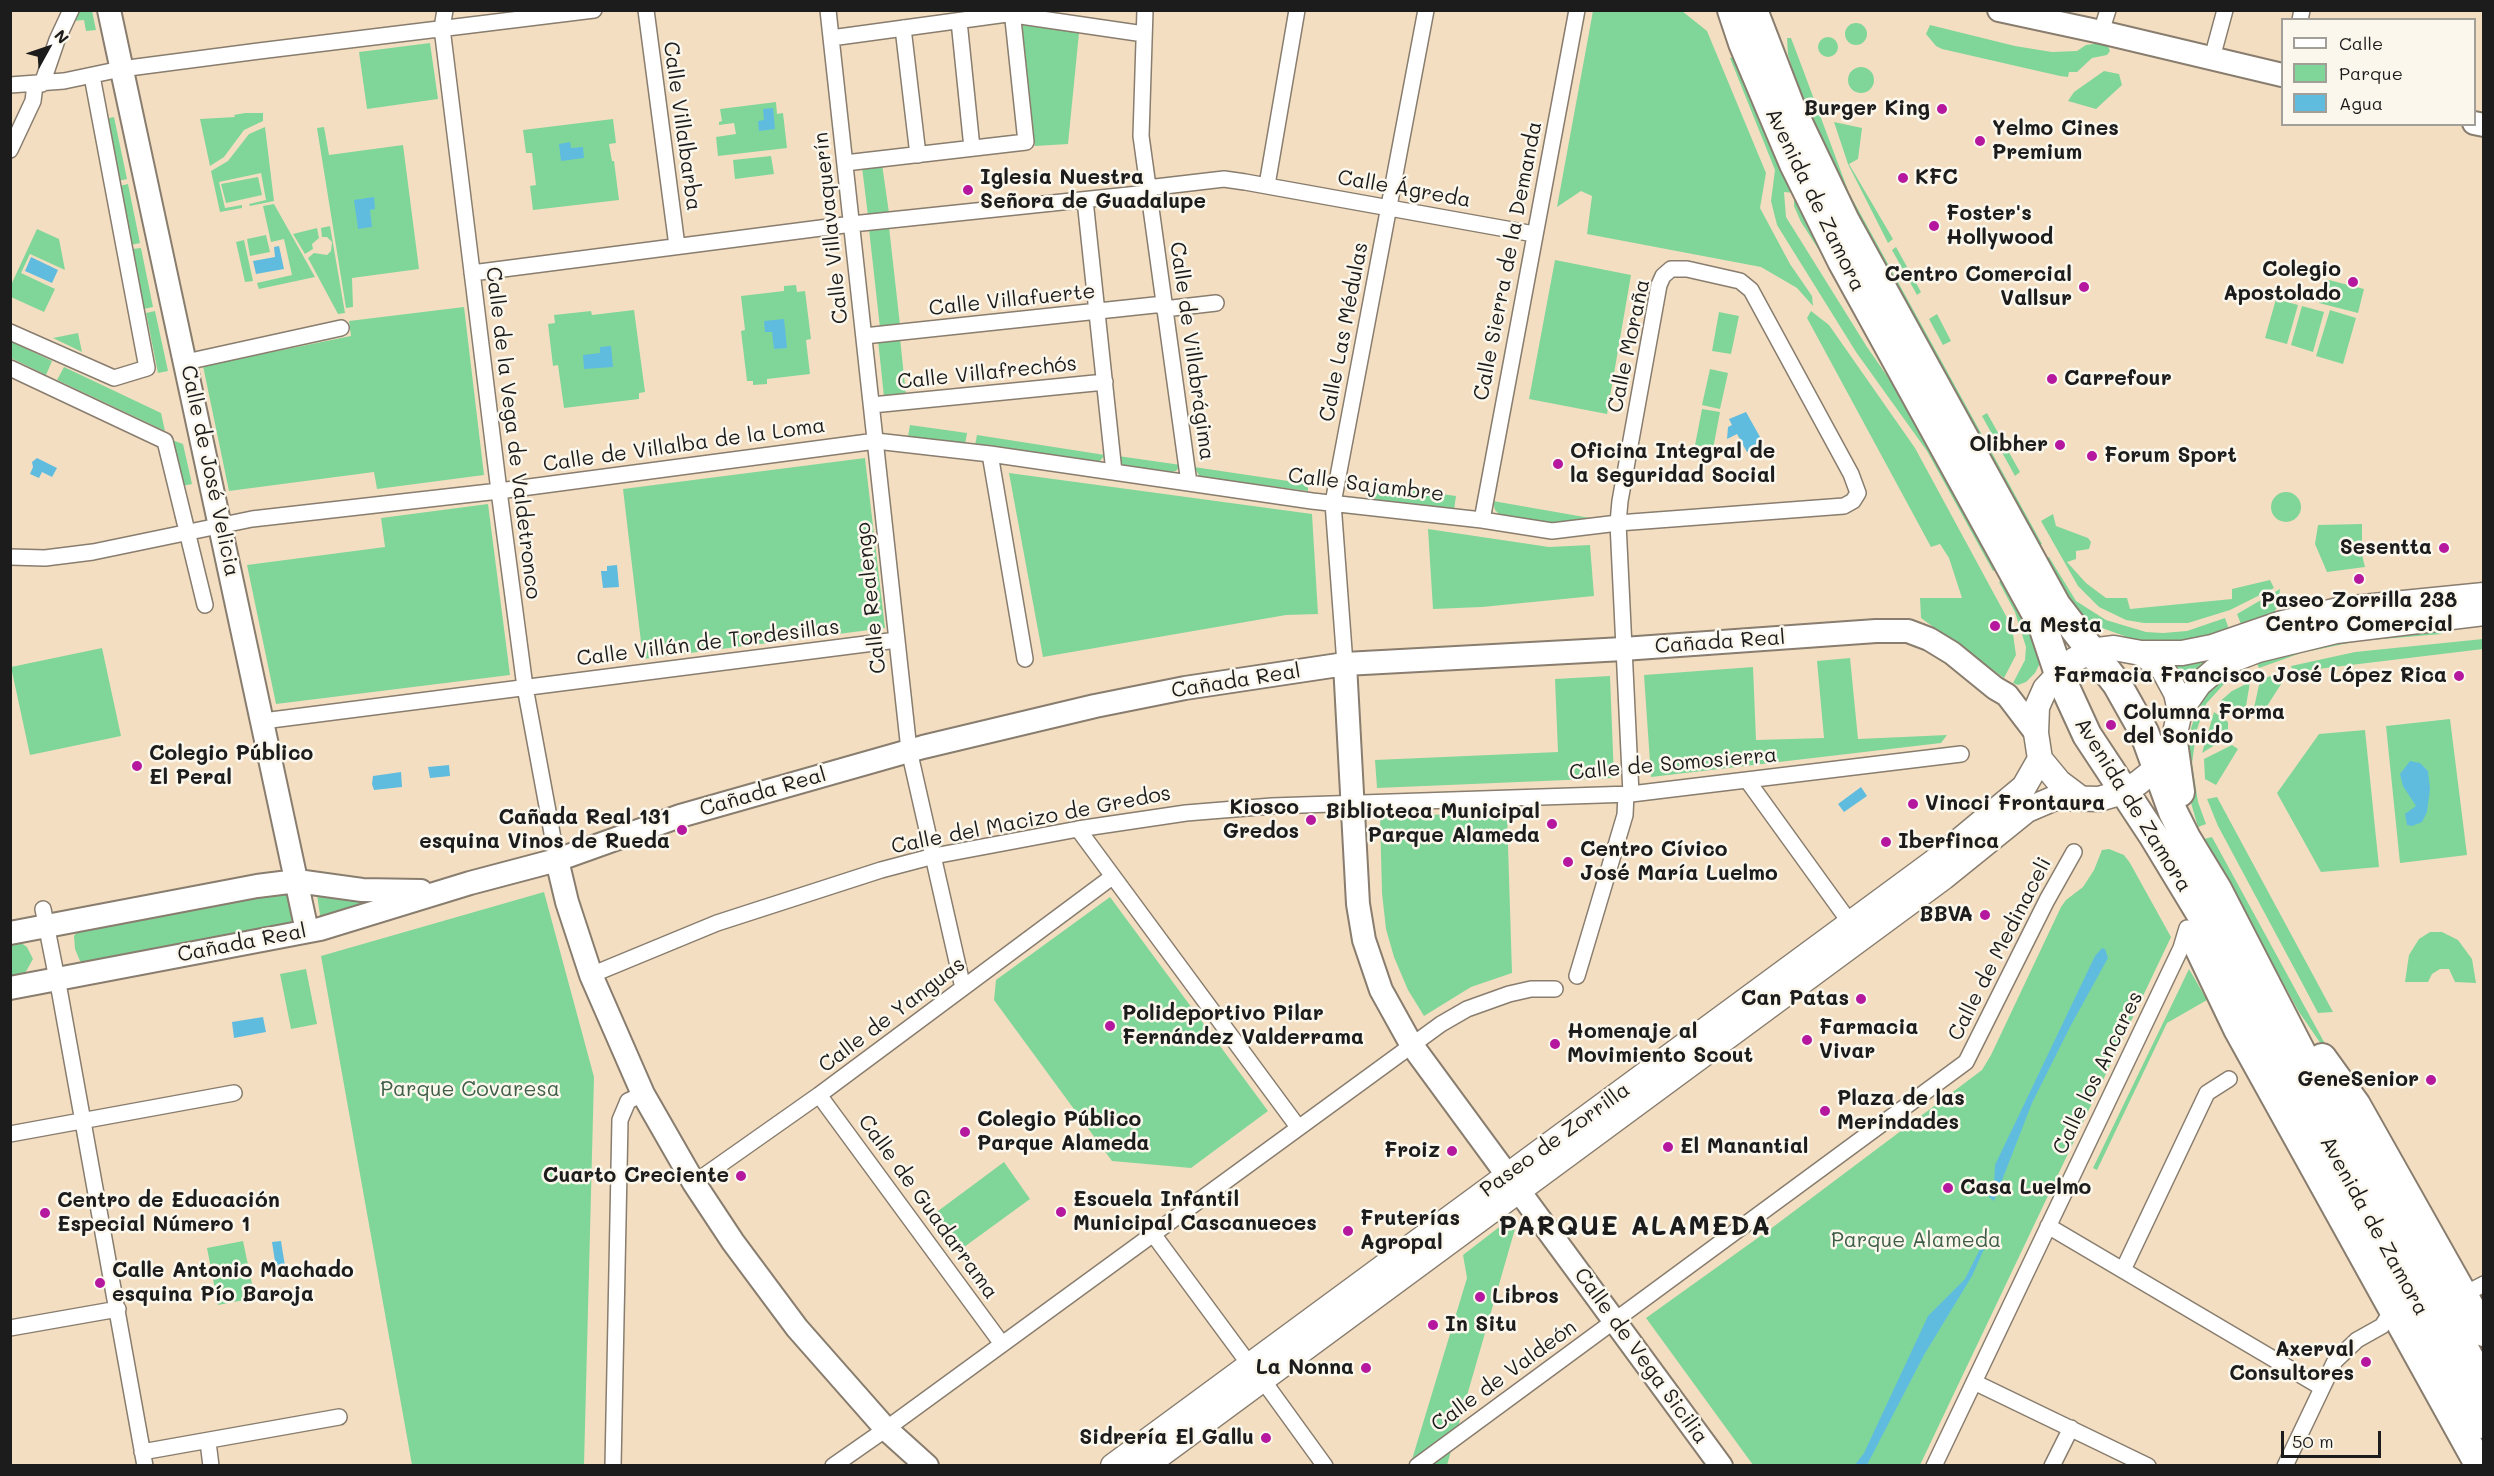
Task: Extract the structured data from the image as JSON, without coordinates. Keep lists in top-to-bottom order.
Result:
{
  "streets": {
    "highway": ["Avenida de Zamora"],
    "main road": ["Paseo de Zorrilla"],
    "street": [
      "Calle Villalbarba",
      "Calle Ágreda",
      "Calle Villavaquerín",
      "Calle Sierra de la Demanda",
      "Calle Villafuerte",
      "Calle Las Médulas",
      "Calle Moraña",
      "Calle de Villabrágima",
      "Calle Villafrechós",
      "Calle de la Vega de Valdetronco",
      "Calle de Villalba de la Loma",
      "Calle de José Velicia",
      "Calle Sajambre",
      "Calle Realengo",
      "Cañada Real",
      "Calle Villán de Tordesillas",
      "Calle de Somosierra",
      "Calle del Macizo de Gredos",
      "Calle de Medinaceli",
      "Calle de Yanguas",
      "Calle los Ancares",
      "Calle de Guadarrama",
      "Calle de Vega Sicilia",
      "Calle de Valdeón"
    ]
  },
  "crossings": [
    ["Calle Villalbarba", "Calle Ágreda"],
    ["Calle Ágreda", "Calle Villavaquerín"],
    ["Calle Ágreda", "Calle Sierra de la Demanda"],
    ["Calle Ágreda", "Calle Las Médulas"],
    ["Calle Ágreda", "Calle de Villabrágima"],
    ["Calle Ágreda", "Calle de la Vega de Valdetronco"],
    ["Avenida de Zamora", "Paseo de Zorrilla"],
    ["Calle Villavaquerín", "Calle Villafuerte"],
    ["Calle Villavaquerín", "Calle Villafrechós"],
    ["Calle Villavaquerín", "Calle de Villalba de la Loma"],
    ["Calle Villavaquerín", "Calle Sajambre"],
    ["Calle Villavaquerín", "Calle Realengo"],
    ["Calle Sierra de la Demanda", "Calle Sajambre"],
    ["Calle Villafuerte", "Calle de Villabrágima"],
    ["Calle Las Médulas", "Calle Sajambre"],
    ["Calle Las Médulas", "Cañada Real"],
    ["Calle Las Médulas", "Calle de Vega Sicilia"],
    ["Calle Moraña", "Calle Sajambre"],
    ["Calle Moraña", "Cañada Real"],
    ["Calle Moraña", "Calle de Somosierra"],
    ["Calle de Villabrágima", "Calle Sajambre"],
    ["Calle de la Vega de Valdetronco", "Calle de Villalba de la Loma"],
    ["Calle de la Vega de Valdetronco", "Cañada Real"],
    ["Calle de la Vega de Valdetronco", "Calle Villán de Tordesillas"],
    ["Calle de Villalba de la Loma", "Calle de José Velicia"],
    ["Calle de Villalba de la Loma", "Calle Sajambre"],
    ["Calle de Villalba de la Loma", "Calle Realengo"],
    ["Calle de José Velicia", "Cañada Real"],
    ["Calle de José Velicia", "Calle Villán de Tordesillas"],
    ["Calle Sajambre", "Calle Realengo"],
    ["Calle Realengo", "Cañada Real"],
    ["Calle Realengo", "Calle Villán de Tordesillas"],
    ["Calle Realengo", "Calle del Macizo de Gredos"],
    ["Calle Realengo", "Calle de Yanguas"],
    ["Cañada Real", "Calle de Vega Sicilia"],
    ["Calle de Somosierra", "Calle del Macizo de Gredos"],
    ["Calle de Somosierra", "Calle de Vega Sicilia"],
    ["Calle del Macizo de Gredos", "Calle de Vega Sicilia"],
    ["Calle de Medinaceli", "Calle de Vega Sicilia"],
    ["Calle de Medinaceli", "Calle de Valdeón"],
    ["Calle de Yanguas", "Calle de Guadarrama"],
    ["Paseo de Zorrilla", "Calle de Vega Sicilia"],
    ["Calle de Vega Sicilia", "Calle de Valdeón"]
  ],
  "districts": ["PARQUE ALAMEDA"],
  "parks": ["Parque Covaresa", "Parque Alameda"],
  "places": [
    "Burger King",
    "Yelmo Cines Premium",
    "KFC",
    "Iglesia Nuestra Señora de Guadalupe",
    "Foster's Hollywood",
    "Colegio Apostolado",
    "Centro Comercial Vallsur",
    "Carrefour",
    "Olibher",
    "Forum Sport",
    "Oficina Integral de la Seguridad Social",
    "Sesentta",
    "Paseo Zorrilla 238 Centro Comercial",
    "La Mesta",
    "Farmacia Francisco José López Rica",
    "Columna Forma del Sonido",
    "Colegio Público El Peral",
    "Vincci Frontaura",
    "Kiosco Gredos",
    "Biblioteca Municipal Parque Alameda",
    "Cañada Real 131 esquina Vinos de Rueda",
    "Iberfinca",
    "Centro Cívico José María Luelmo",
    "BBVA",
    "Can Patas",
    "Polideportivo Pilar Fernández Valderrama",
    "Farmacia Vivar",
    "Homenaje al Movimiento Scout",
    "GeneSenior",
    "Plaza de las Merindades",
    "Colegio Público Parque Alameda",
    "El Manantial",
    "Froiz",
    "Cuarto Creciente",
    "Casa Luelmo",
    "Escuela Infantil Municipal Cascanueces",
    "Centro de Educación Especial Número 1",
    "Fruterías Agropal",
    "Calle Antonio Machado esquina Pío Baroja",
    "Libros",
    "In Situ",
    "Axerval Consultores",
    "La Nonna",
    "Sidrería El Gallu"
  ],
  "legend": ["Calle", "Parque", "Agua"],
  "scale_bar": "50 m",
  "north": "top right"
}
